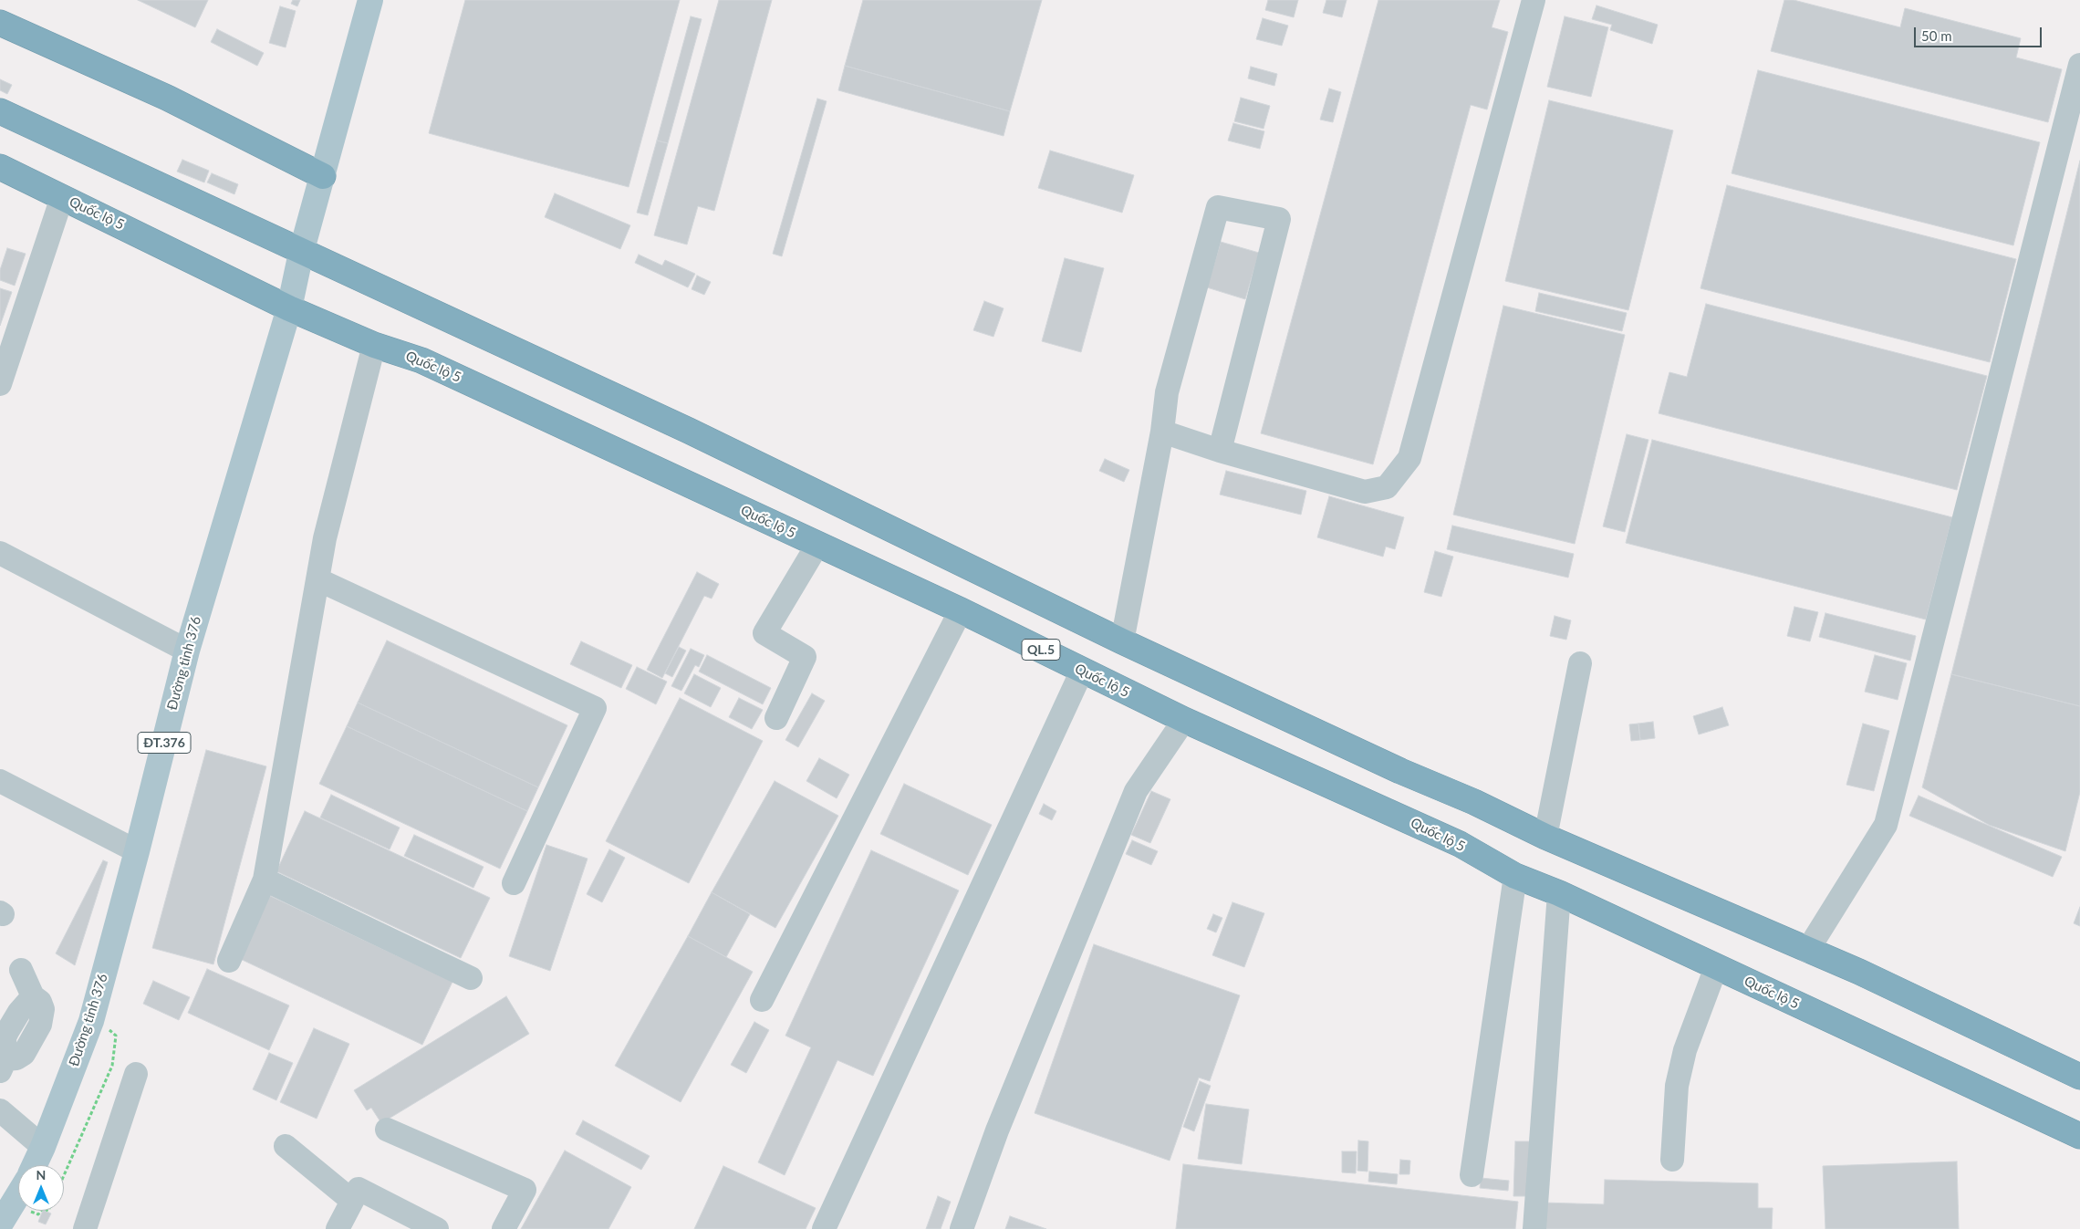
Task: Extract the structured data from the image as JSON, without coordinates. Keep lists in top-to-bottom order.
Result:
{
  "streets": {
    "highway": ["Quốc lộ 5", "QL.5"],
    "main road": ["Đường tỉnh 376", "ĐT.376"]
  },
  "crossings": [
    ["Quốc lộ 5", "Đường tỉnh 376"]
  ],
  "scale_bar": "50 m",
  "north": "top"
}
